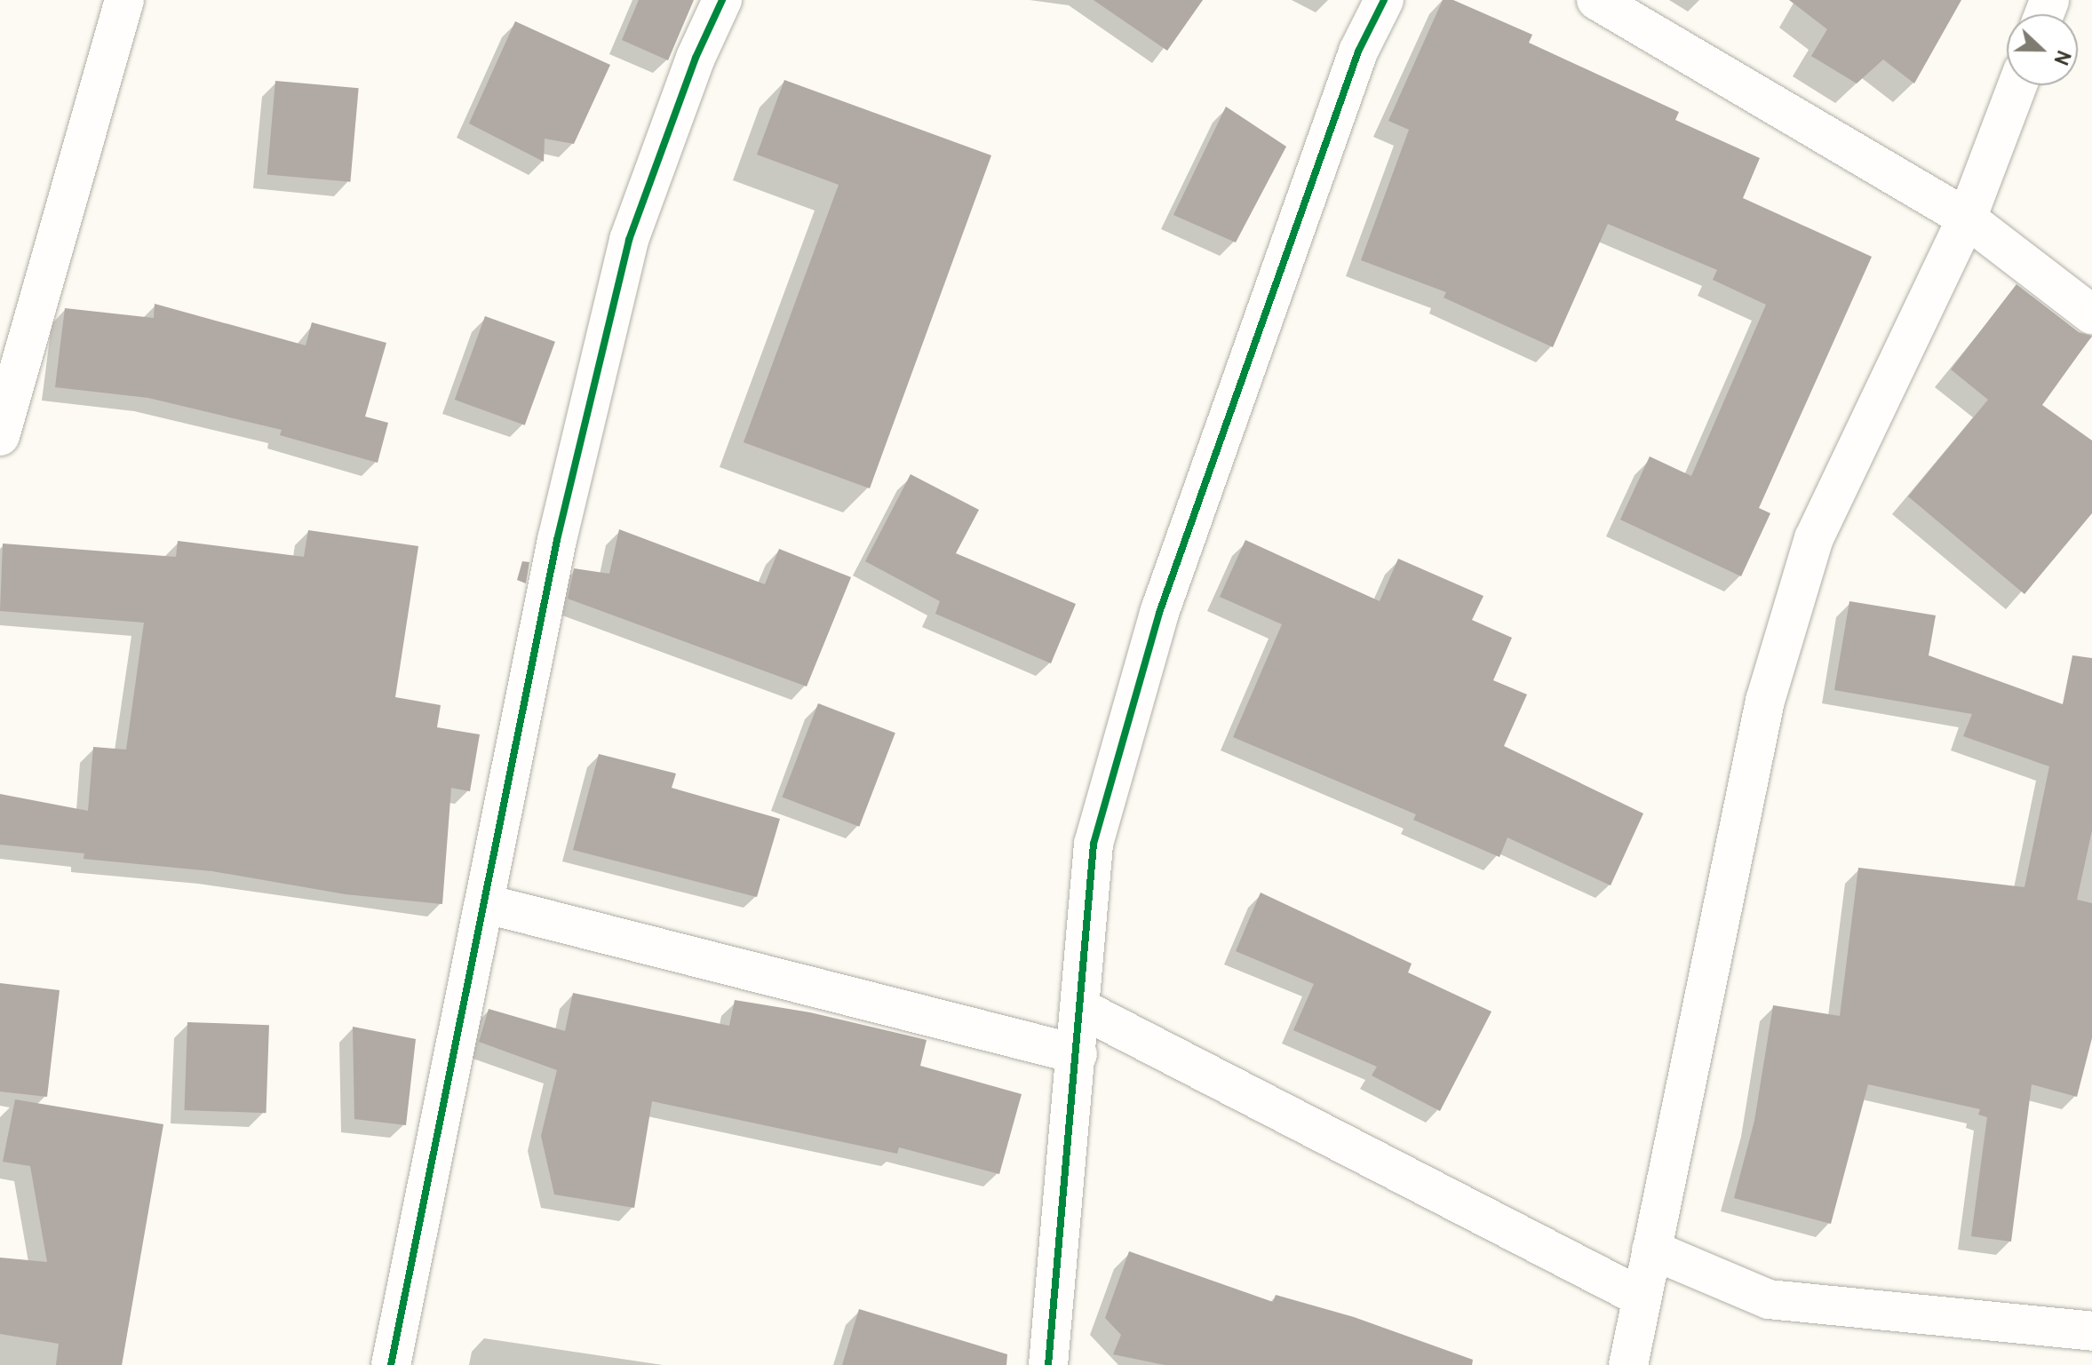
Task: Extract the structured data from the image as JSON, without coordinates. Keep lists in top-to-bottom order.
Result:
{
  "north": "right"
}
